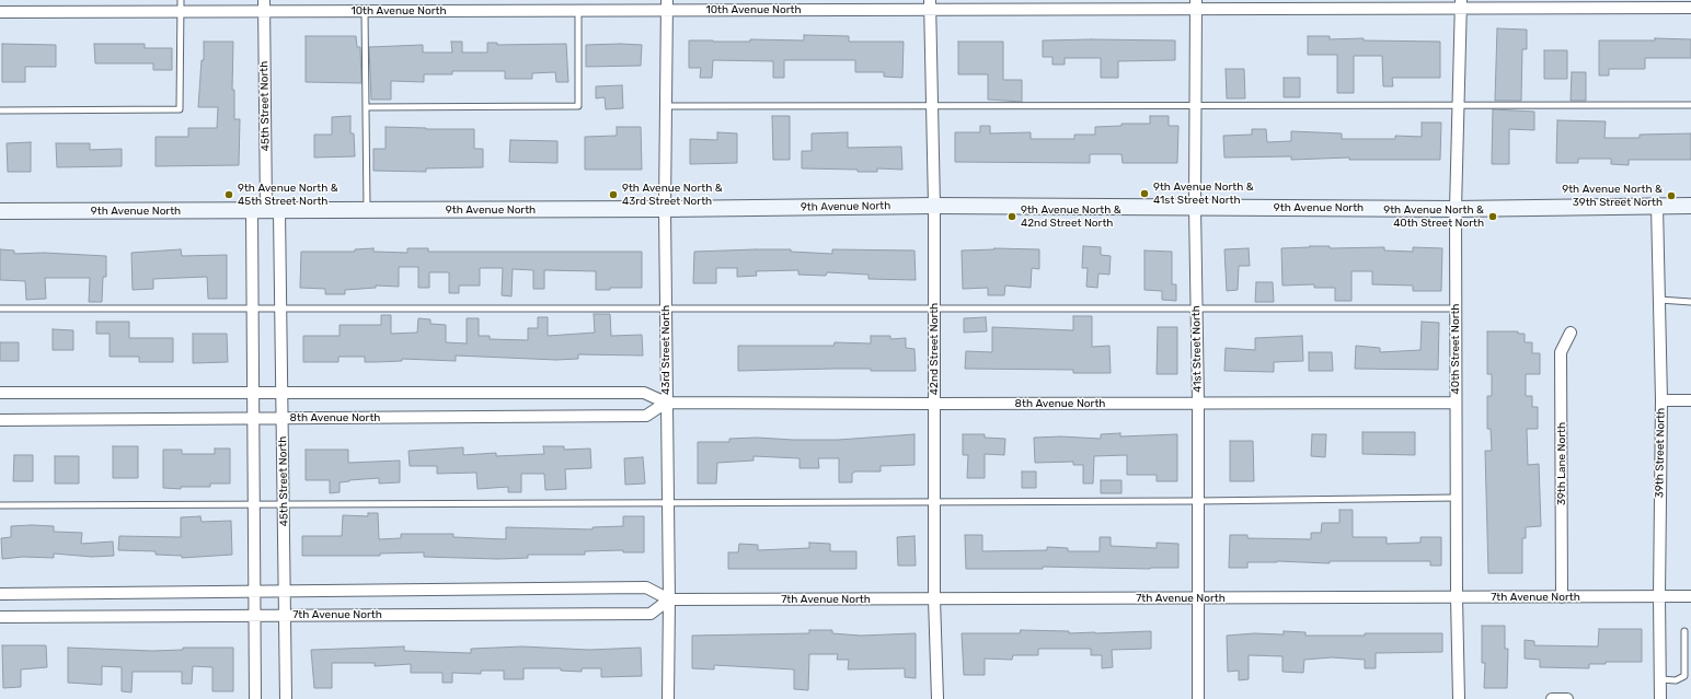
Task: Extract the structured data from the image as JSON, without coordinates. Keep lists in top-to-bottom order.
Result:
{
  "streets": {
    "street": [
      "10th Avenue North",
      "45th Street North",
      "9th Avenue North",
      "42nd Street North",
      "41st Street North",
      "40th Street North",
      "43rd Street North",
      "8th Avenue North",
      "39th Street North",
      "39th Lane North",
      "7th Avenue North"
    ]
  },
  "crossings": [
    ["10th Avenue North", "45th Street North"],
    ["10th Avenue North", "42nd Street North"],
    ["10th Avenue North", "41st Street North"],
    ["10th Avenue North", "40th Street North"],
    ["10th Avenue North", "43rd Street North"],
    ["45th Street North", "9th Avenue North"],
    ["45th Street North", "8th Avenue North"],
    ["45th Street North", "7th Avenue North"],
    ["9th Avenue North", "42nd Street North"],
    ["9th Avenue North", "41st Street North"],
    ["9th Avenue North", "40th Street North"],
    ["9th Avenue North", "43rd Street North"],
    ["9th Avenue North", "39th Street North"],
    ["42nd Street North", "8th Avenue North"],
    ["42nd Street North", "7th Avenue North"],
    ["41st Street North", "8th Avenue North"],
    ["41st Street North", "7th Avenue North"],
    ["40th Street North", "8th Avenue North"],
    ["40th Street North", "7th Avenue North"],
    ["43rd Street North", "8th Avenue North"],
    ["43rd Street North", "7th Avenue North"],
    ["39th Street North", "7th Avenue North"],
    ["39th Lane North", "7th Avenue North"]
  ],
  "places": [
    "9th Avenue North & 41st Street North",
    "9th Avenue North & 45th Street North",
    "9th Avenue North & 43rd Street North",
    "9th Avenue North & 39th Street North",
    "9th Avenue North & 42nd Street North",
    "9th Avenue North & 40th Street North"
  ]
}
